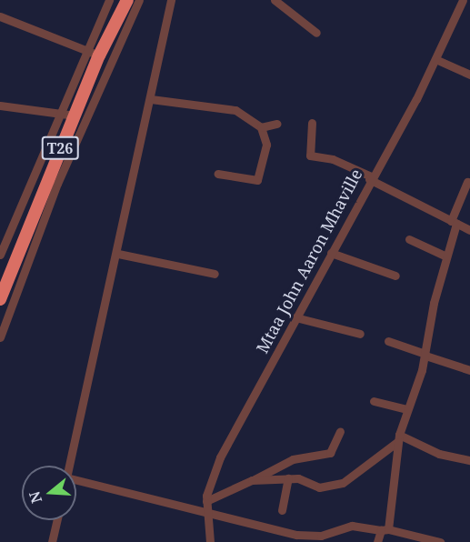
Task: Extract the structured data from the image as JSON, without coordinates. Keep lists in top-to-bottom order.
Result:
{
  "streets": {
    "highway": ["T26"],
    "street": ["Mtaa John Aaron Mhaville"]
  },
  "north": "left"
}
